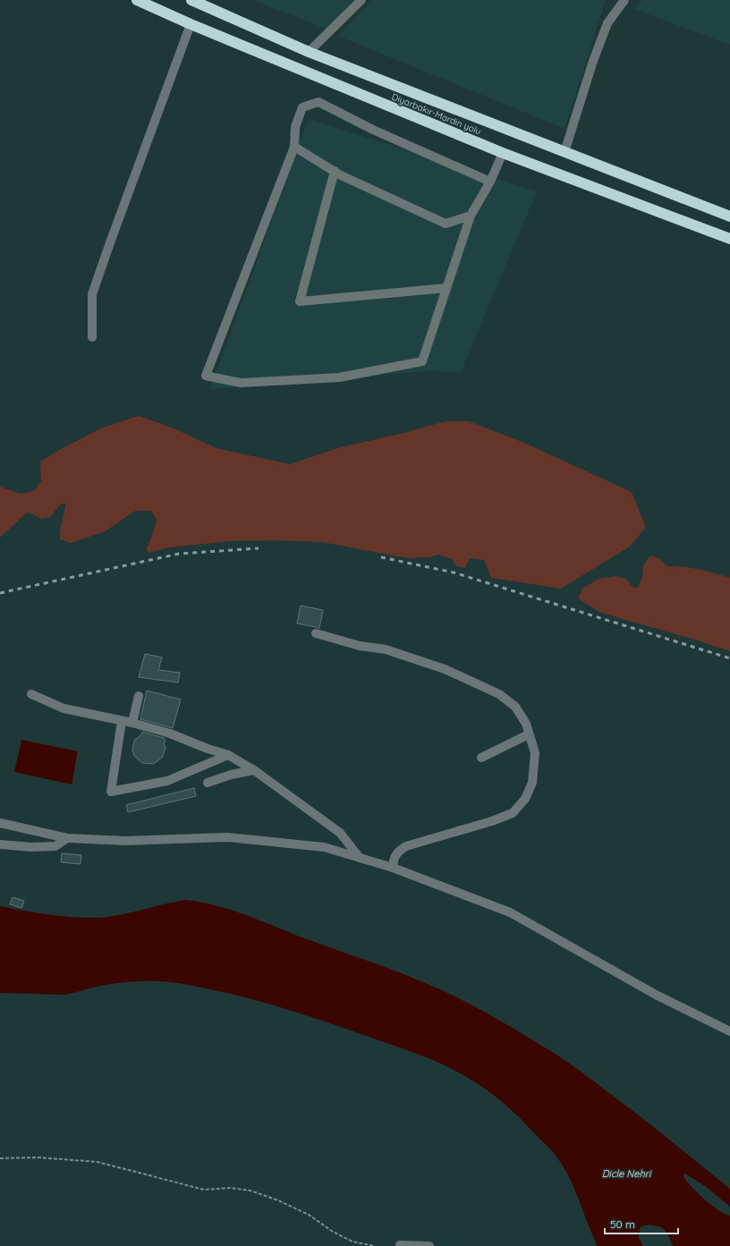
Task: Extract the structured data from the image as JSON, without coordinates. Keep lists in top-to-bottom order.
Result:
{
  "streets": {
    "highway": ["Diyarbakır-Mardin yolu"]
  },
  "water": ["Dicle Nehri"],
  "scale_bar": "50 m"
}
